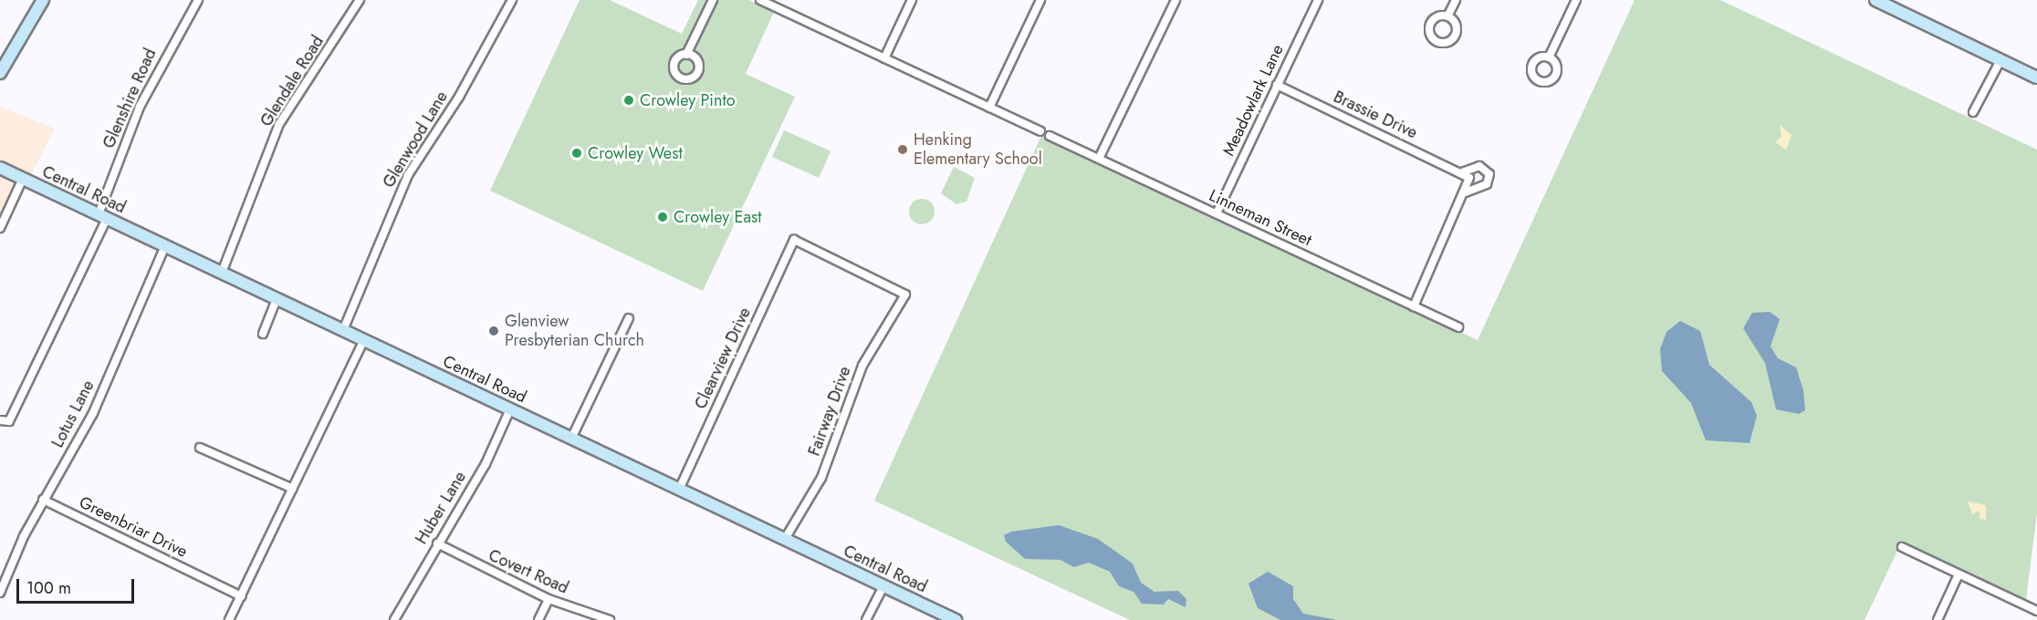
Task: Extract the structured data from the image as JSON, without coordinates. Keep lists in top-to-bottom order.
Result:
{
  "streets": {
    "main road": ["Central Road"],
    "street": [
      "Glendale Road",
      "Glenshire Road",
      "Meadowlark Lane",
      "Brassie Drive",
      "Glenwood Lane",
      "Linneman Street",
      "Clearview Drive",
      "Fairway Drive",
      "Lotus Lane",
      "Huber Lane",
      "Greenbriar Drive",
      "Covert Road"
    ]
  },
  "crossings": [
    ["Glendale Road", "Central Road"],
    ["Glenshire Road", "Central Road"],
    ["Meadowlark Lane", "Brassie Drive"],
    ["Meadowlark Lane", "Linneman Street"],
    ["Glenwood Lane", "Central Road"],
    ["Central Road", "Clearview Drive"],
    ["Central Road", "Fairway Drive"],
    ["Central Road", "Lotus Lane"],
    ["Central Road", "Huber Lane"],
    ["Clearview Drive", "Fairway Drive"],
    ["Lotus Lane", "Greenbriar Drive"],
    ["Huber Lane", "Covert Road"]
  ],
  "places": [
    "Crowley Pinto",
    "Henking Elementary School",
    "Crowley West",
    "Crowley East",
    "Glenview Presbyterian Church"
  ],
  "scale_bar": "100 m"
}
